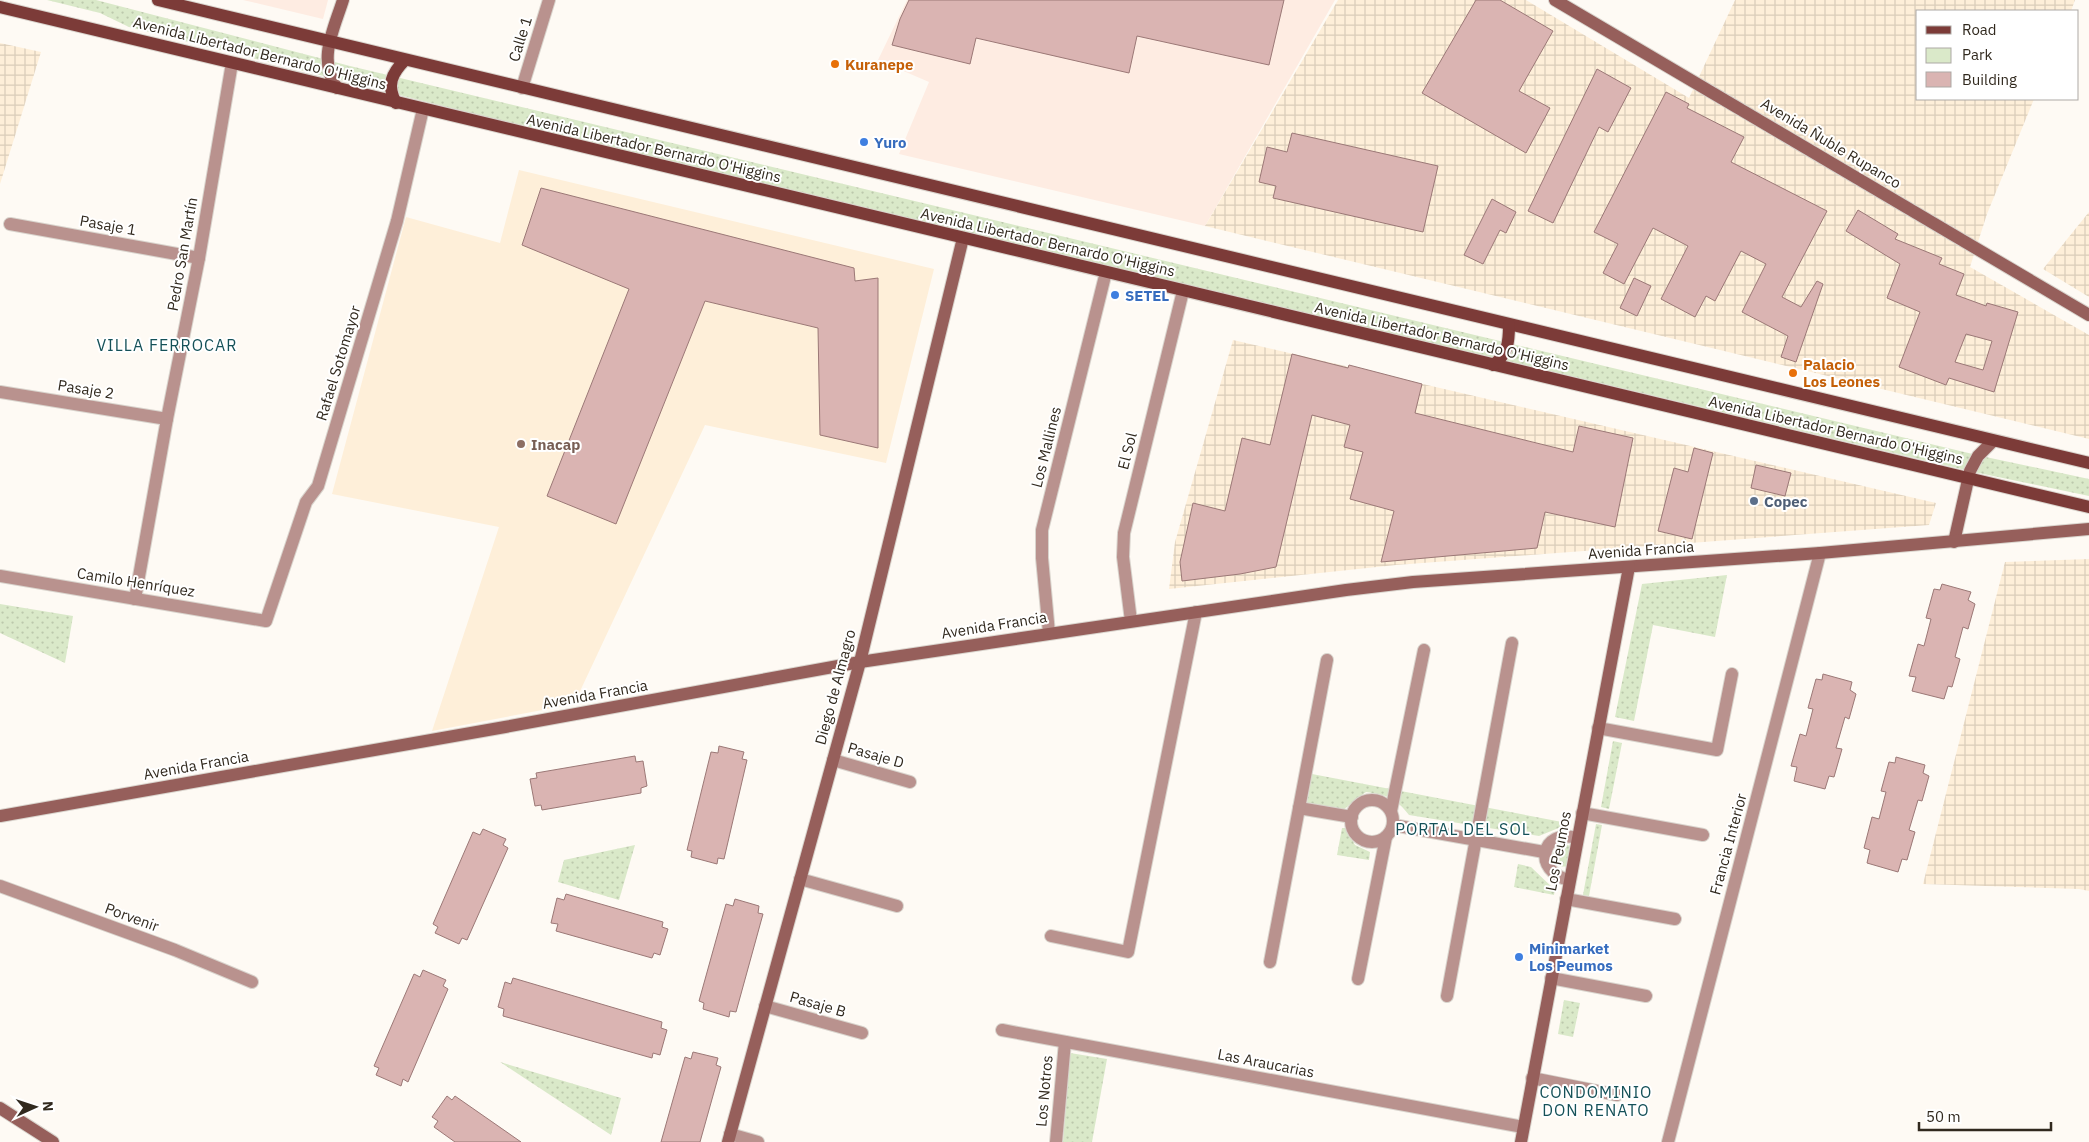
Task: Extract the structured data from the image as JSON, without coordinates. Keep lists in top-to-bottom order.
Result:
{
  "streets": {
    "main road": ["Avenida Libertador Bernardo O'Higgins"],
    "street": [
      "Calle 1",
      "Avenida Ñuble Rupanco",
      "Pasaje 1",
      "Pedro San Martín",
      "Rafael Sotomayor",
      "Pasaje 2",
      "Los Mallines",
      "El Sol",
      "Avenida Francia",
      "Camilo Henríquez",
      "Diego de Almagro",
      "Pasaje D",
      "Francia Interior",
      "Los Peumos",
      "Porvenir",
      "Pasaje B",
      "Las Araucarias",
      "Los Notros"
    ]
  },
  "crossings": [
    ["Calle 1", "Avenida Libertador Bernardo O'Higgins"],
    ["Avenida Libertador Bernardo O'Higgins", "Pedro San Martín"],
    ["Avenida Libertador Bernardo O'Higgins", "Rafael Sotomayor"],
    ["Avenida Libertador Bernardo O'Higgins", "Los Mallines"],
    ["Avenida Libertador Bernardo O'Higgins", "El Sol"],
    ["Avenida Libertador Bernardo O'Higgins", "Diego de Almagro"],
    ["Pasaje 1", "Pedro San Martín"],
    ["Pedro San Martín", "Pasaje 2"],
    ["Pedro San Martín", "Camilo Henríquez"],
    ["Rafael Sotomayor", "Camilo Henríquez"],
    ["Los Mallines", "Avenida Francia"],
    ["El Sol", "Avenida Francia"],
    ["Avenida Francia", "Diego de Almagro"],
    ["Avenida Francia", "Francia Interior"],
    ["Avenida Francia", "Los Peumos"],
    ["Diego de Almagro", "Pasaje D"],
    ["Diego de Almagro", "Pasaje B"],
    ["Los Peumos", "Las Araucarias"],
    ["Las Araucarias", "Los Notros"]
  ],
  "districts": ["VILLA FERROCAR", "PORTAL DEL SOL", "CONDOMINIO DON RENATO"],
  "places": [
    "Kuranepe",
    "Yuro",
    "SETEL",
    "Palacio Los Leones",
    "Inacap",
    "Copec",
    "Minimarket Los Peumos"
  ],
  "legend": ["Road", "Park", "Building"],
  "scale_bar": "50 m",
  "north": "right"
}
